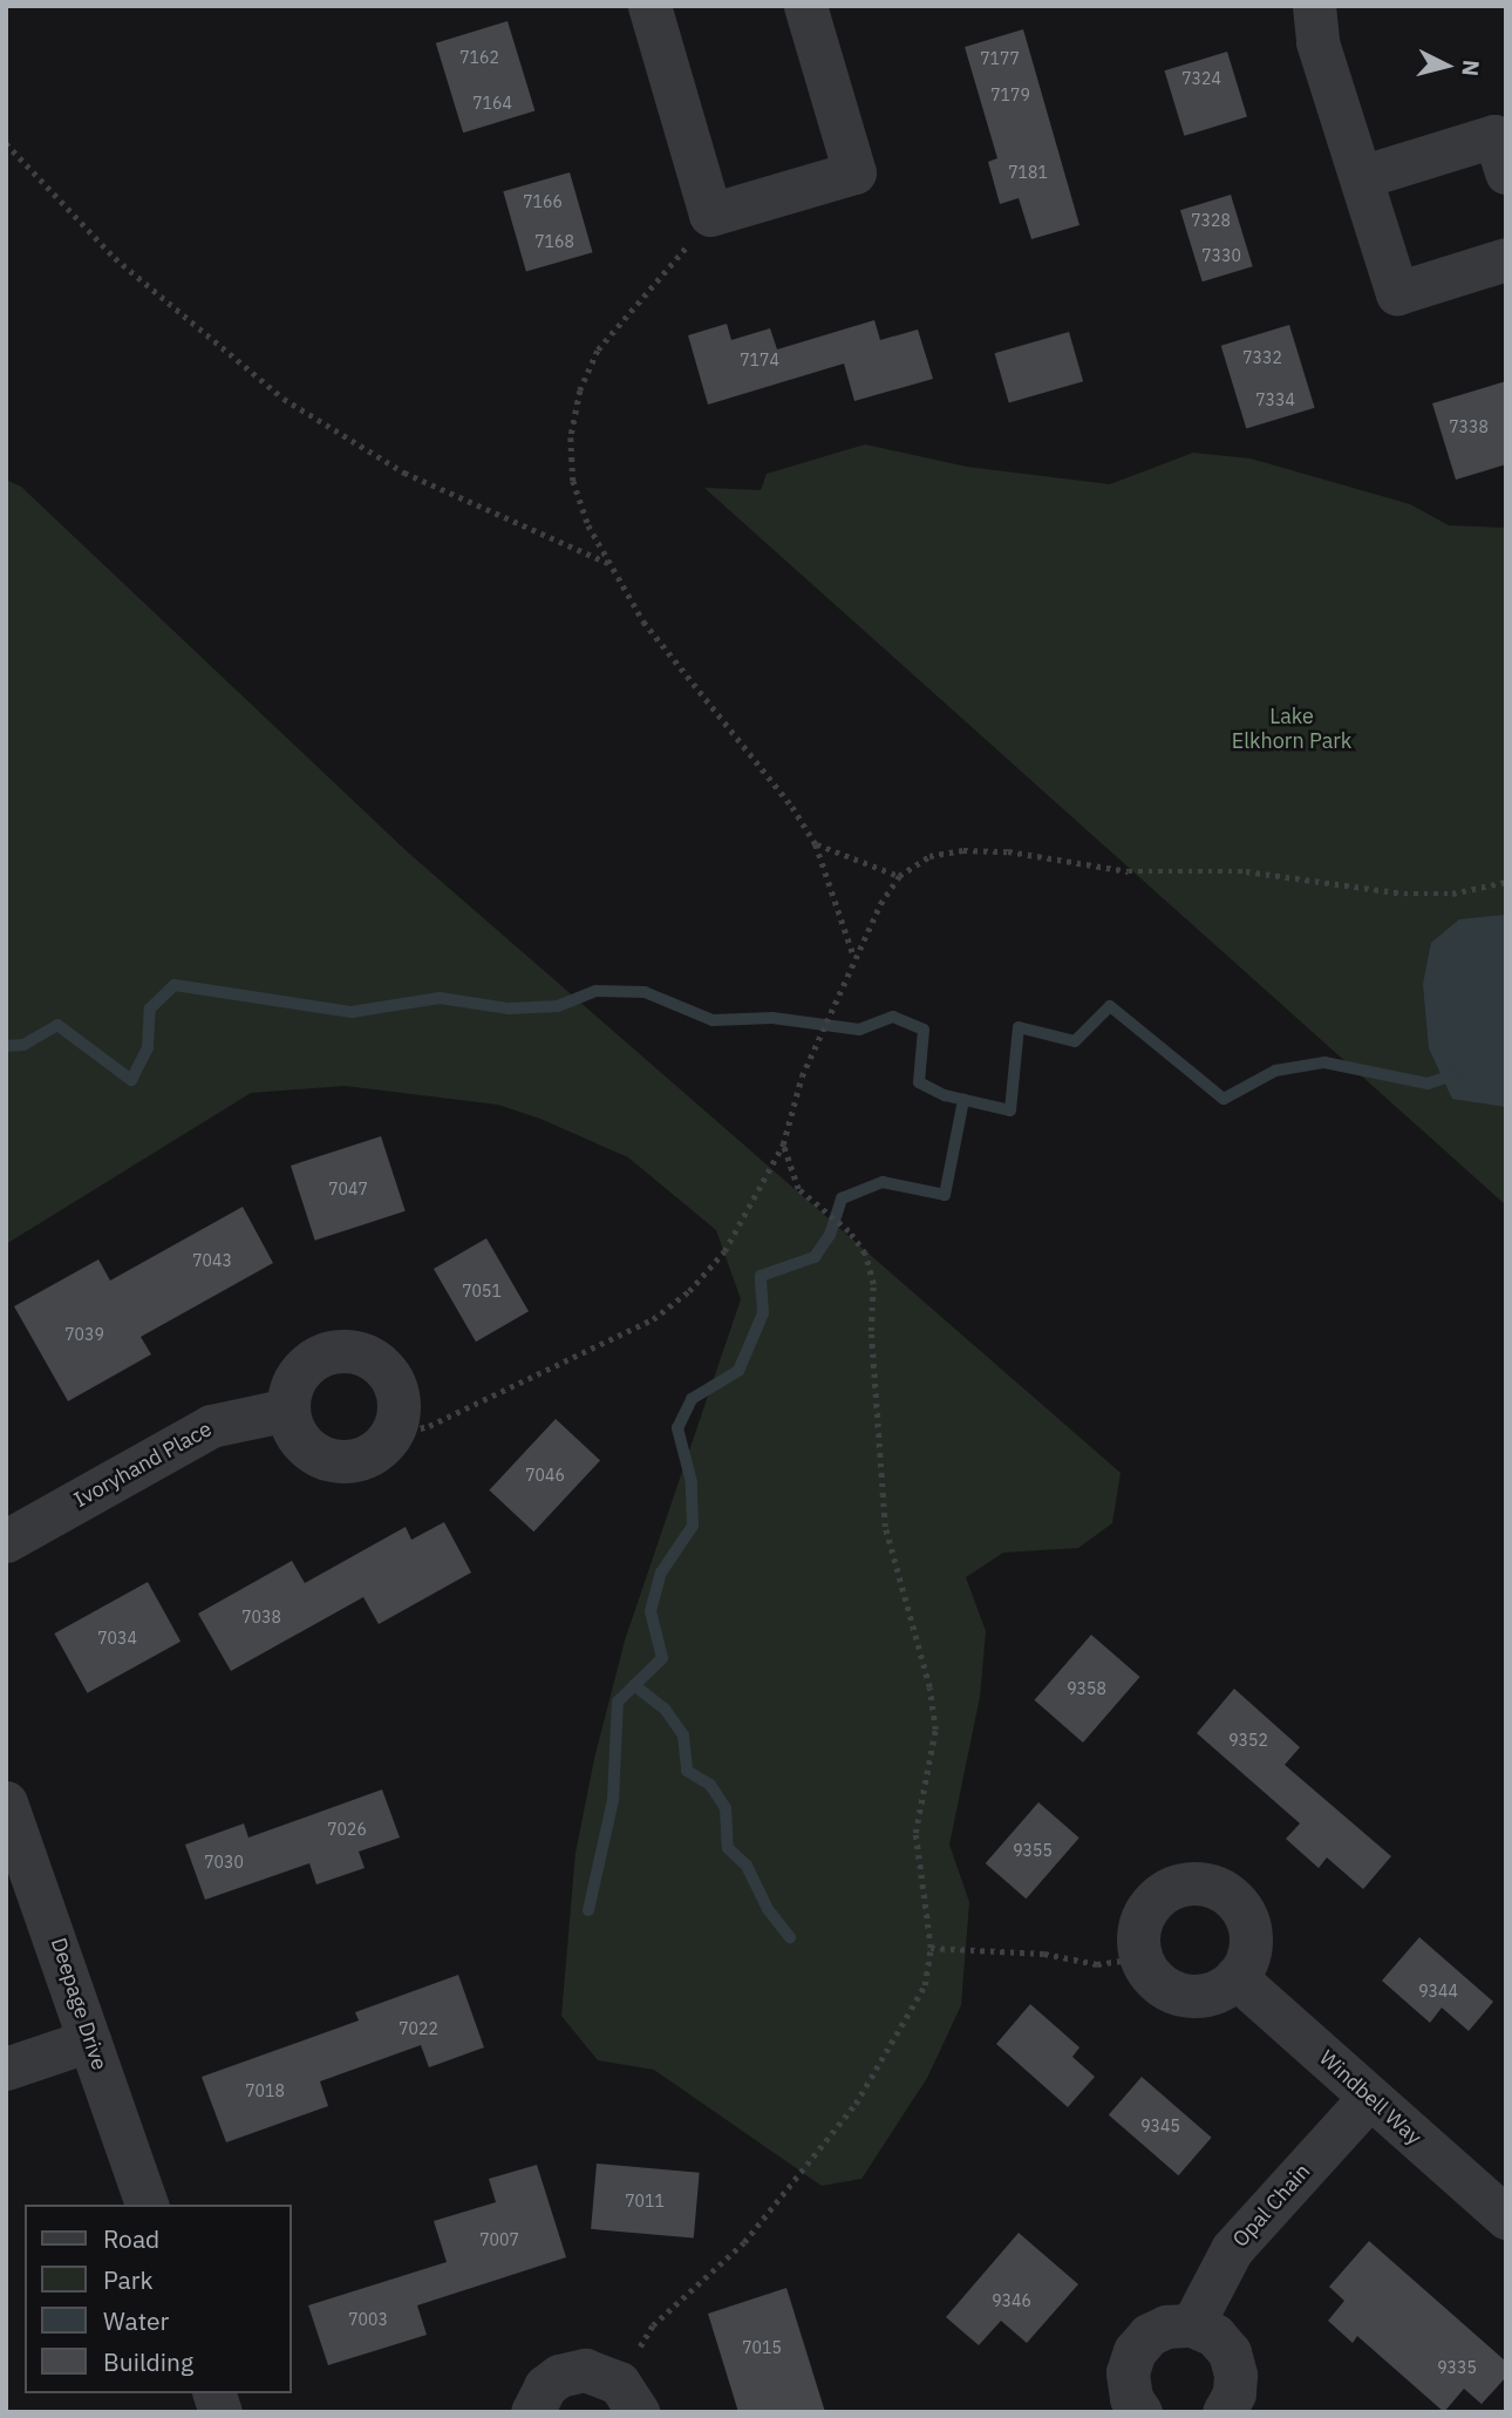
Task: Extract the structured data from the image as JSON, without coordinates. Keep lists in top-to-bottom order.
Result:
{
  "streets": {
    "street": [
      "Ivoryhand Place",
      "Deepage Drive",
      "Windbell Way",
      "Opal Chain"
    ]
  },
  "crossings": [
    ["Windbell Way", "Opal Chain"]
  ],
  "parks": ["Lake Elkhorn Park"],
  "house_numbers": [
    "7162",
    "7177",
    "7324",
    "7179",
    "7164",
    "7181",
    "7166",
    "7328",
    "7168",
    "7330",
    "7332",
    "7174",
    "7334",
    "7338",
    "7047",
    "7043",
    "7051",
    "7039",
    "7046",
    "7038",
    "7034",
    "9358",
    "9352",
    "7026",
    "9355",
    "7030",
    "9344",
    "7022",
    "7018",
    "9345",
    "7011",
    "7007",
    "9346",
    "7003",
    "7015",
    "9335"
  ],
  "legend": [
    "Road",
    "Park",
    "Water",
    "Building"
  ],
  "north": "right"
}
